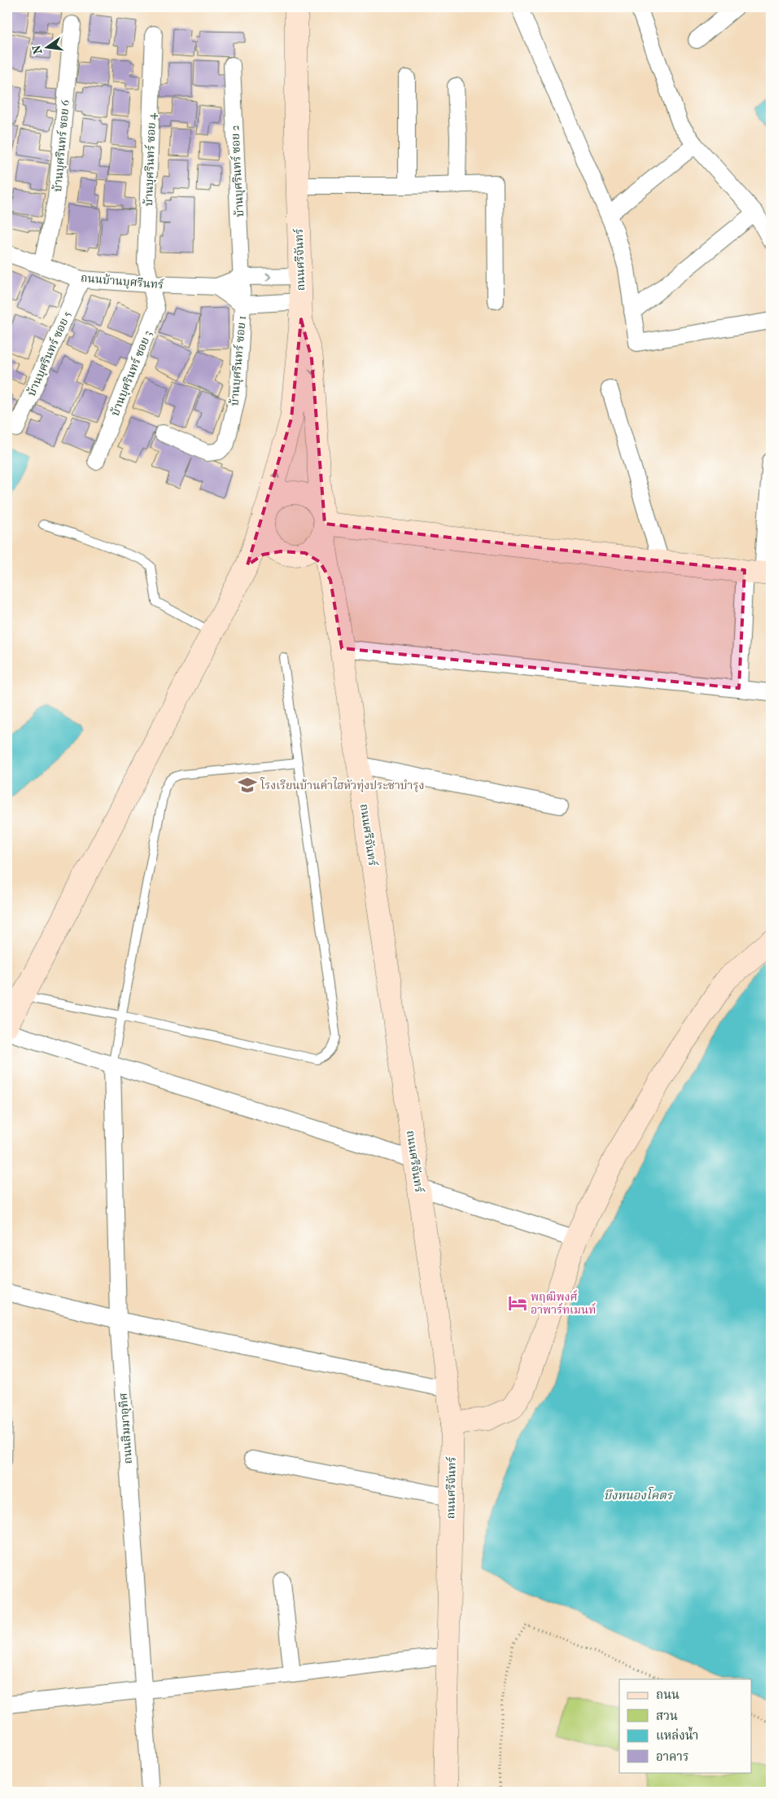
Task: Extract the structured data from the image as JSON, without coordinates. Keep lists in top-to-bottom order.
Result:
{
  "streets": {
    "main road": ["ถนนศรีจันทร์"],
    "street": [
      "บ้านบุศรินทร์ ซอย 6",
      "บ้านบุศรินทร์ ซอย 4",
      "บ้านบุศรินทร์ ซอย 2",
      "ถนนบ้านบุศรินทร์",
      "บ้านบุศรินทร์ ซอย 5",
      "บ้านบุศรินทร์ ซอย 1",
      "บ้านบุศรินทร์ ซอย 3",
      "ถนนสิมมาอุทิศ"
    ]
  },
  "crossings": [
    ["บ้านบุศรินทร์ ซอย 6", "ถนนบ้านบุศรินทร์"],
    ["บ้านบุศรินทร์ ซอย 4", "ถนนบ้านบุศรินทร์"],
    ["บ้านบุศรินทร์ ซอย 4", "บ้านบุศรินทร์ ซอย 3"],
    ["บ้านบุศรินทร์ ซอย 2", "บ้านบุศรินทร์ ซอย 1"],
    ["ถนนบ้านบุศรินทร์", "บ้านบุศรินทร์ ซอย 5"],
    ["ถนนบ้านบุศรินทร์", "บ้านบุศรินทร์ ซอย 3"]
  ],
  "water": ["บึงหนองโคตร"],
  "places": {
    "school or university": ["โรงเรียนบ้านคำไฮหัวทุ่งประชาบำรุง"],
    "hotel": ["พฤฒิพงศ์ อาพาร์ทเมนท์"]
  },
  "legend": [
    "ถนน",
    "สวน",
    "แหล่งน้ำ",
    "อาคาร"
  ],
  "north": "left"
}
